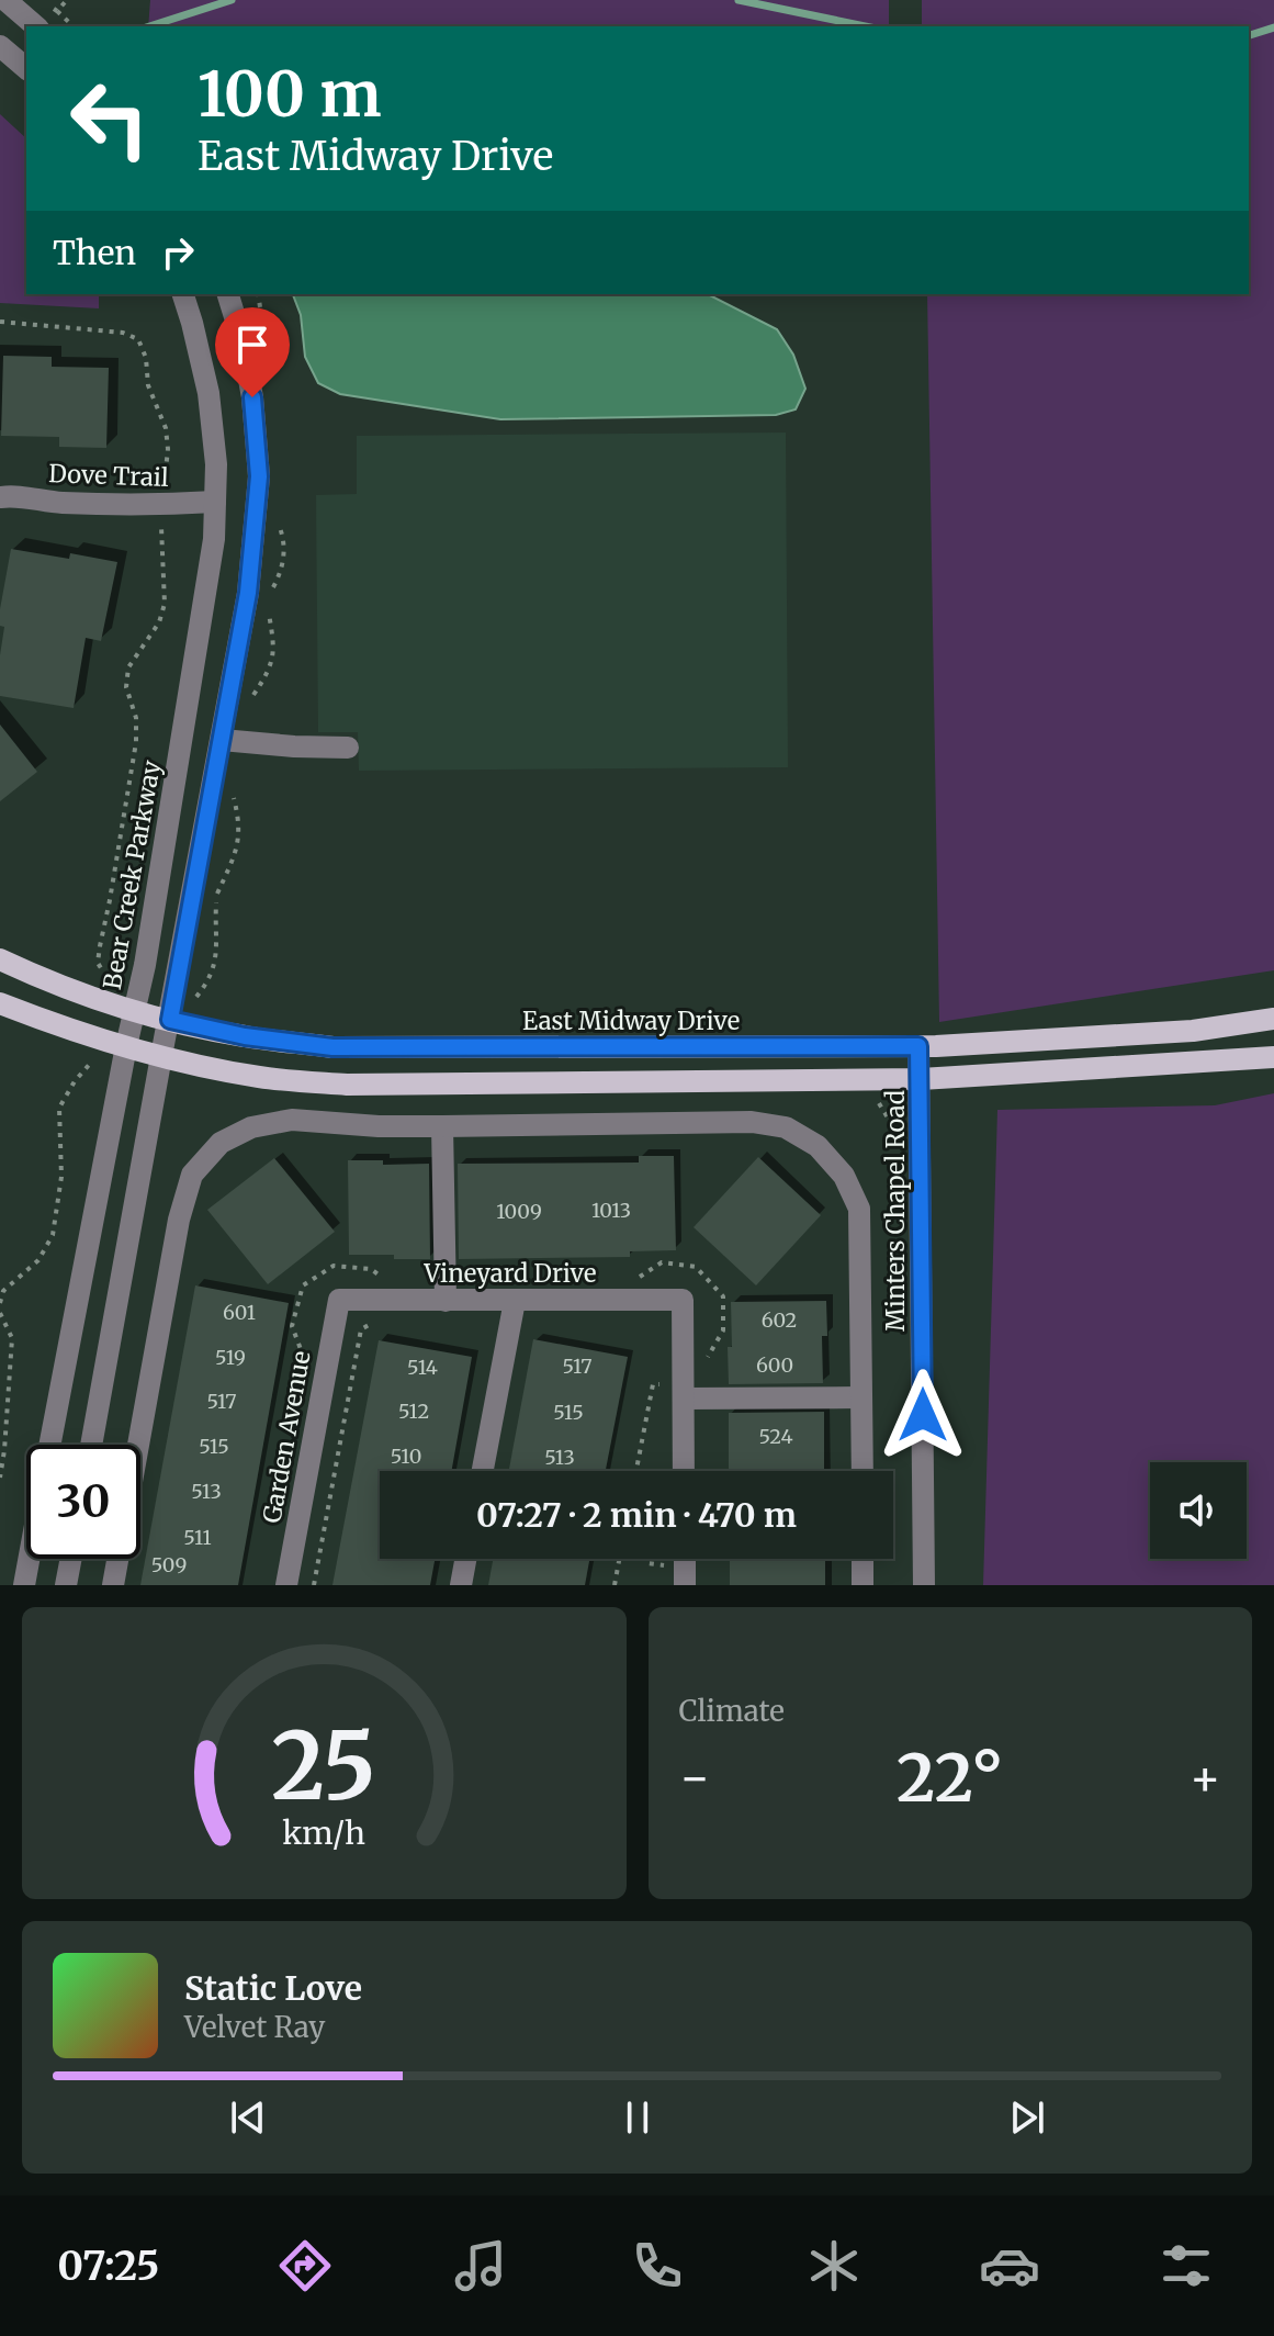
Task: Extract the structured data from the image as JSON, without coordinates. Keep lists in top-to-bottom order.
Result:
{
  "streets": {
    "main road": ["East Midway Drive"],
    "street": [
      "Dove Trail",
      "Bear Creek Parkway",
      "Minters Chapel Road",
      "Vineyard Drive",
      "Garden Avenue"
    ]
  },
  "crossings": [
    ["Dove Trail", "Bear Creek Parkway"],
    ["Bear Creek Parkway", "East Midway Drive"],
    ["East Midway Drive", "Minters Chapel Road"],
    ["Vineyard Drive", "Garden Avenue"]
  ],
  "house_numbers": [
    "1013",
    "1009",
    "601",
    "602",
    "519",
    "600",
    "517",
    "514",
    "517",
    "512",
    "515",
    "524",
    "515",
    "510",
    "513",
    "513",
    "511",
    "509"
  ],
  "page": {
    "turn": ["100 m", "East Midway Drive"],
    "then": "Then",
    "limit": "30",
    "trip": "07:27 · 2 min · 470 m",
    "tile": "Climate",
    "heat": ["−", "22°", "+"],
    "song": ["Static Love", "Velvet Ray"],
    "tabs": "07:25",
    "gauge": ["25", "km/h"]
  }
}
